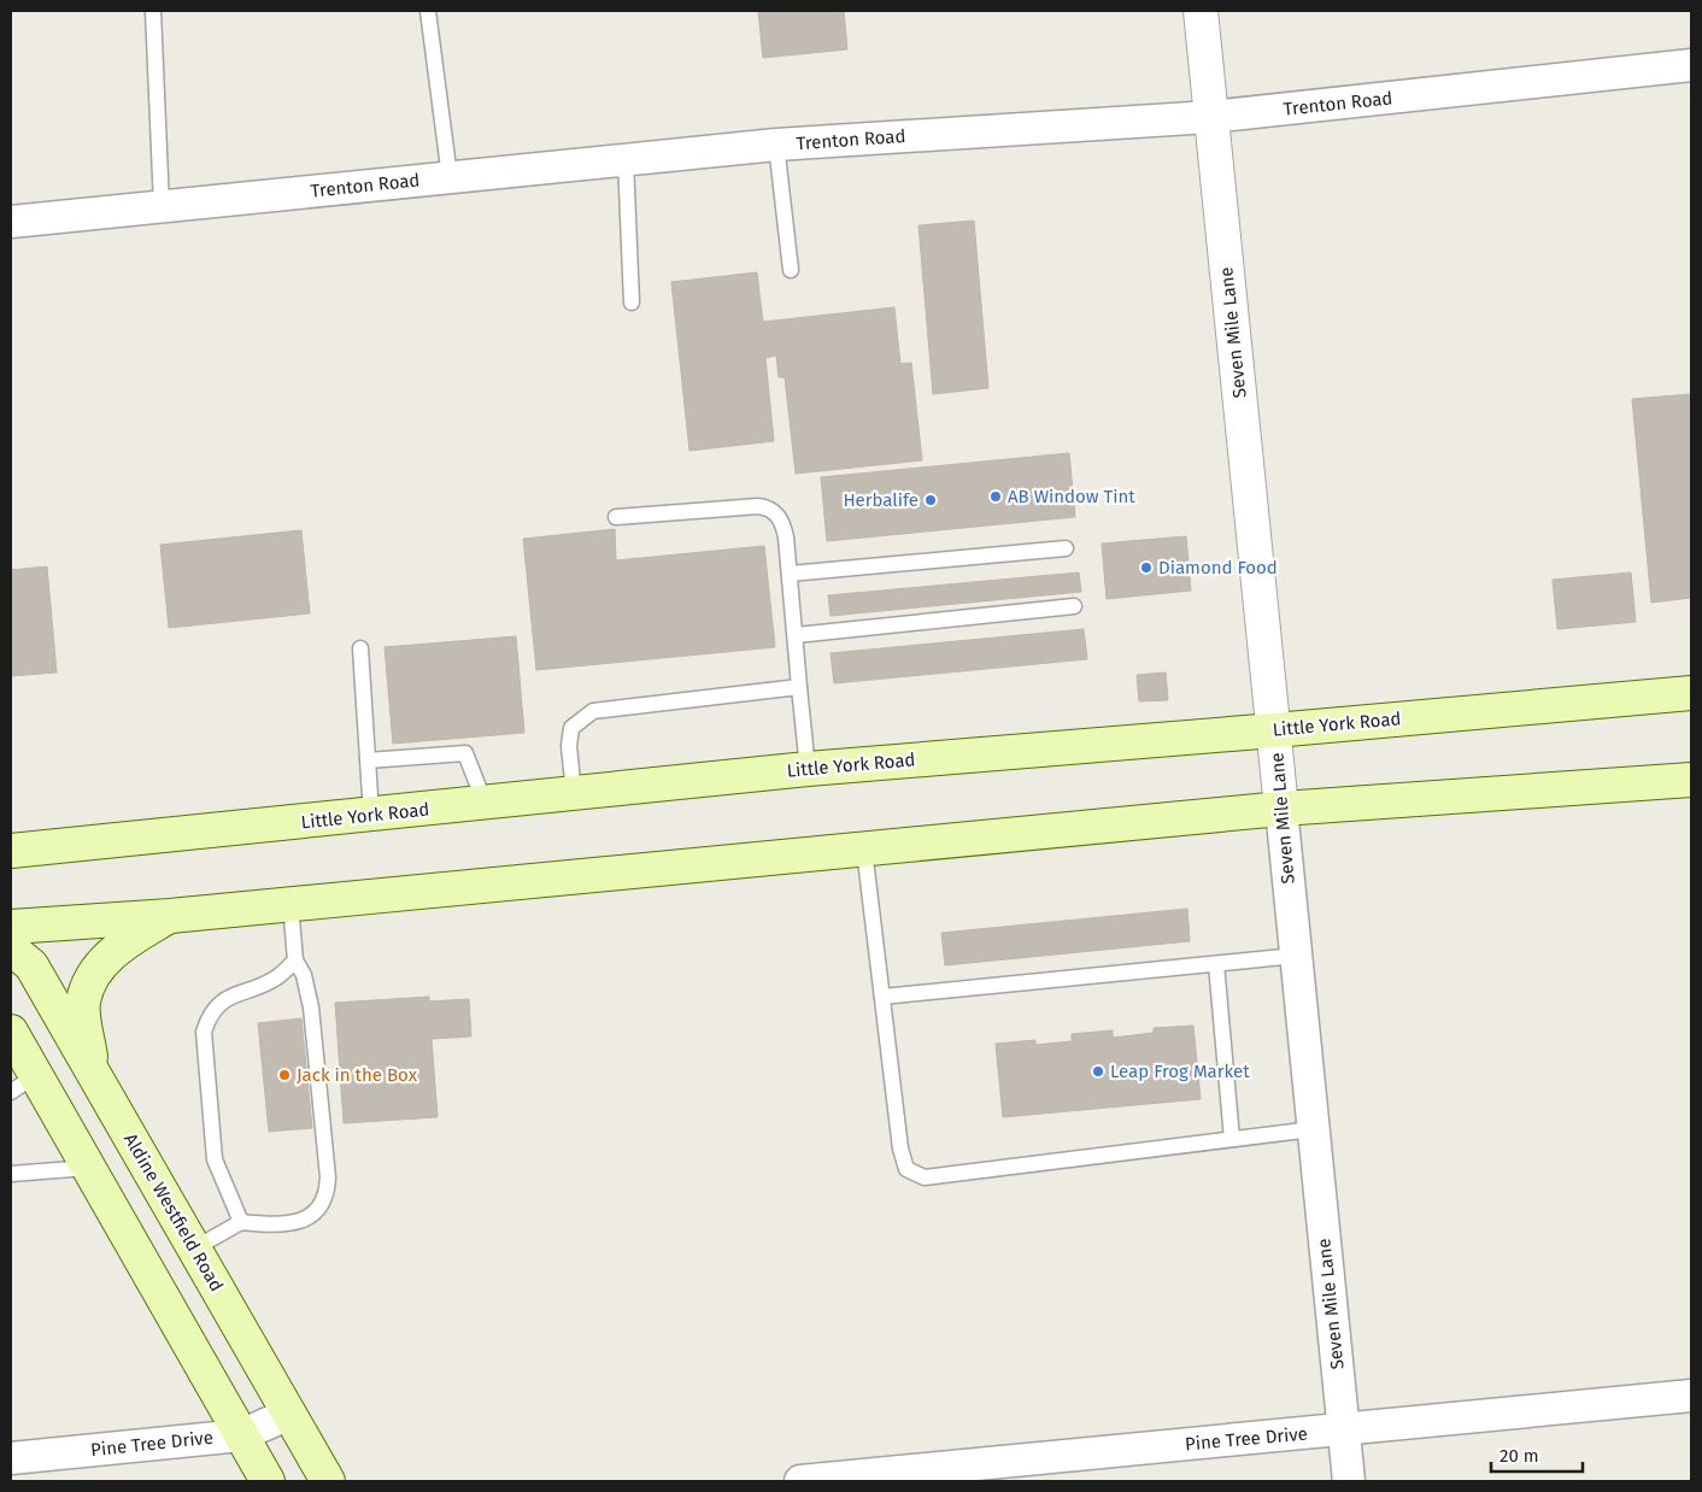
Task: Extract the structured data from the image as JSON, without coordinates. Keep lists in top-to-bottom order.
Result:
{
  "streets": {
    "main road": ["Little York Road", "Aldine Westfield Road"],
    "street": ["Trenton Road", "Seven Mile Lane", "Pine Tree Drive"]
  },
  "crossings": [
    ["Trenton Road", "Seven Mile Lane"],
    ["Seven Mile Lane", "Little York Road"],
    ["Seven Mile Lane", "Pine Tree Drive"],
    ["Aldine Westfield Road", "Pine Tree Drive"]
  ],
  "places": [
    "AB Window Tint",
    "Herbalife",
    "Diamond Food",
    "Leap Frog Market",
    "Jack in the Box"
  ],
  "scale_bar": "20 m"
}
